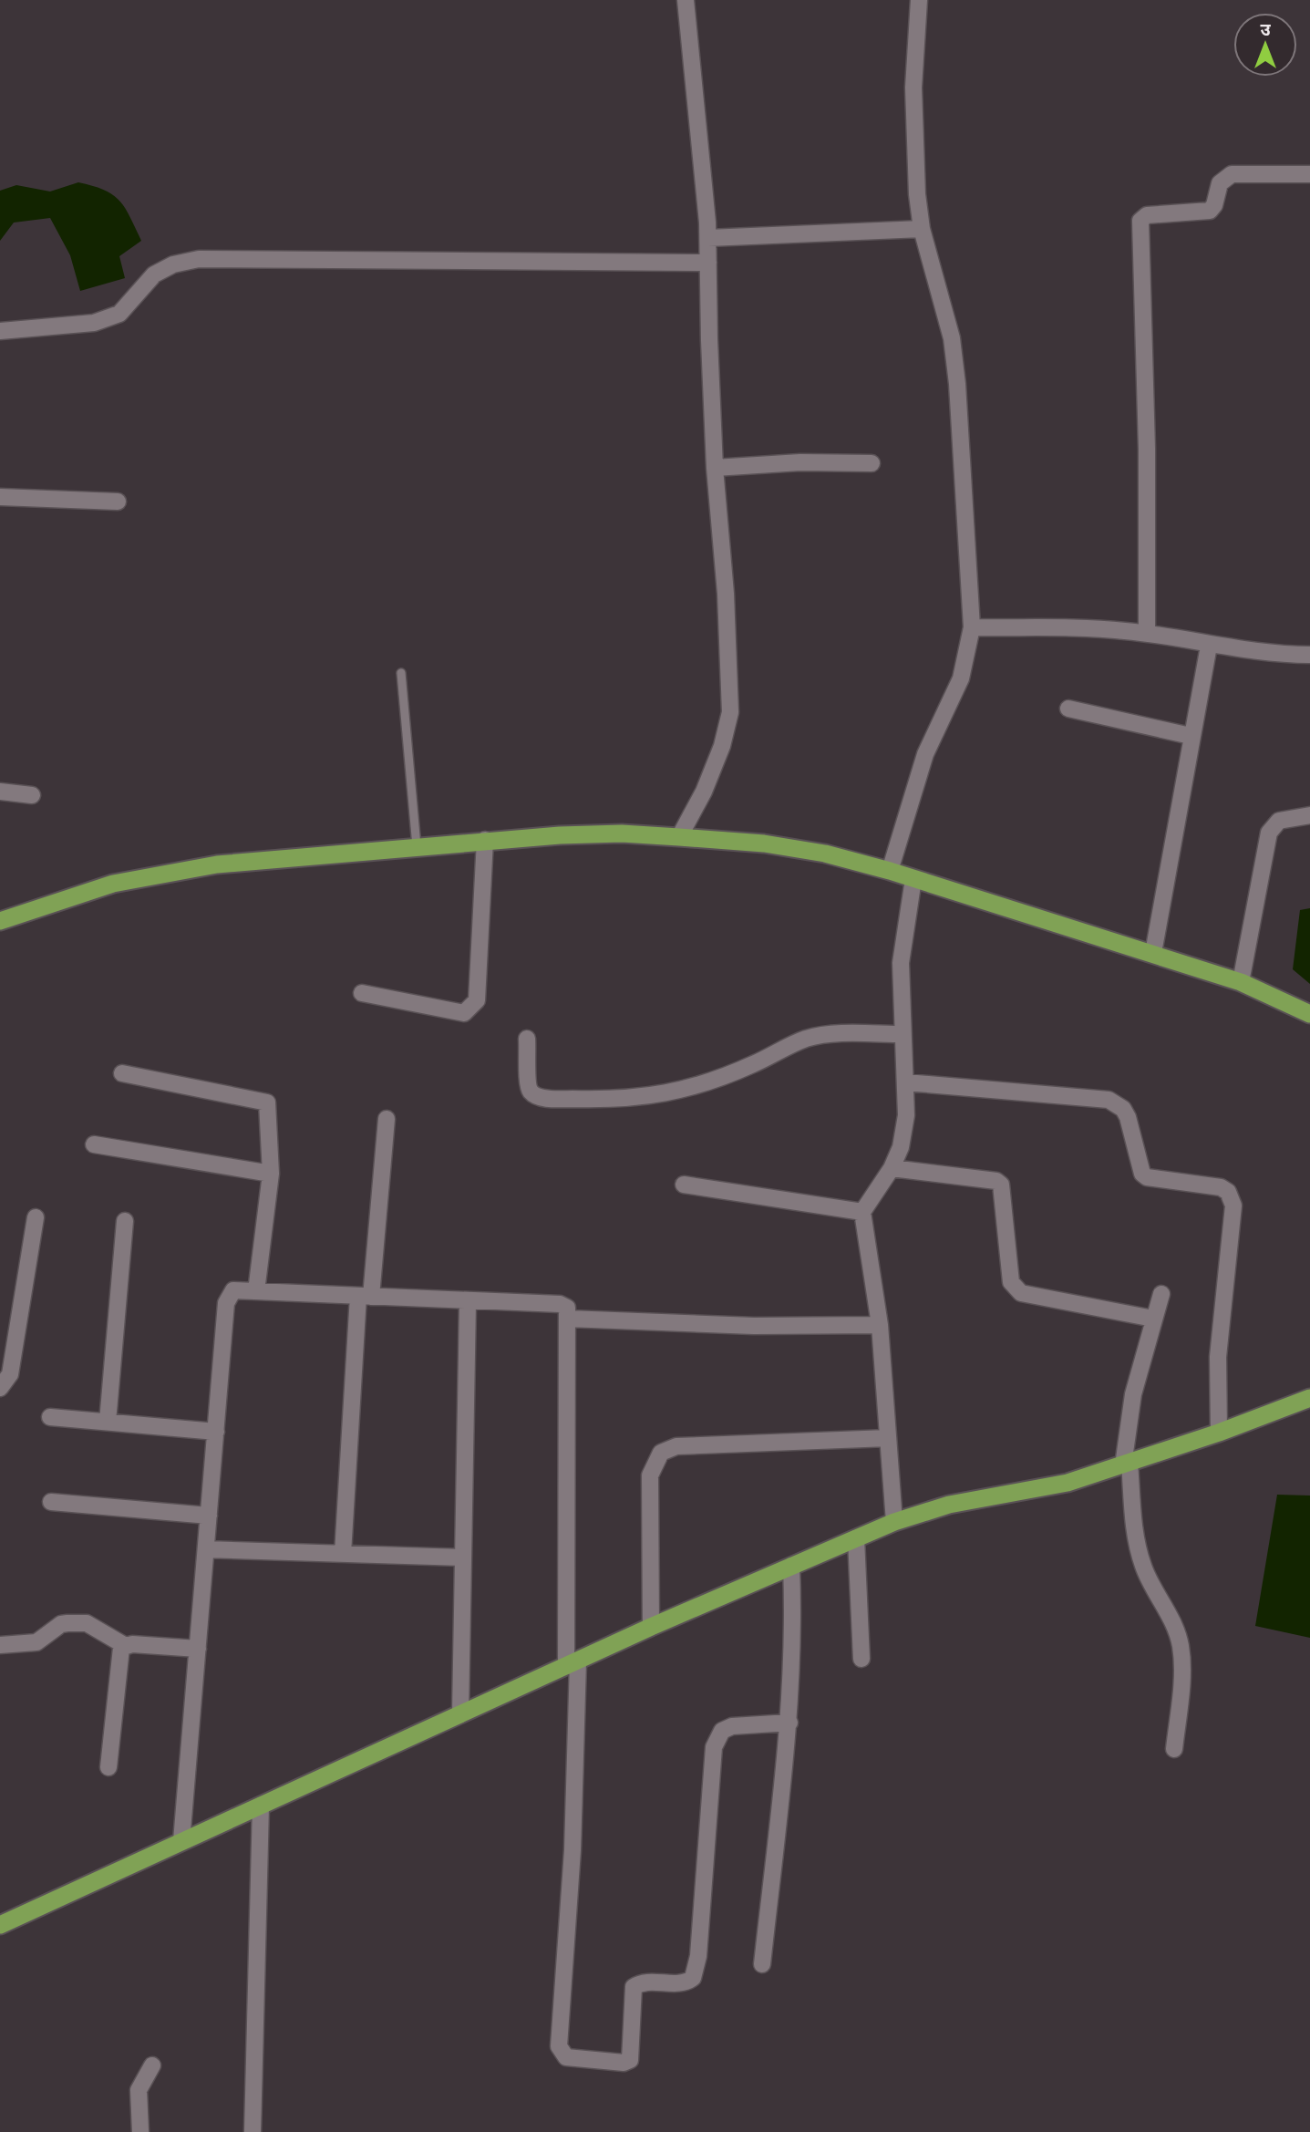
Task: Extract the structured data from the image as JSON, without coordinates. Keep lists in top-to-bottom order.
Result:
{
  "north": "top"
}
